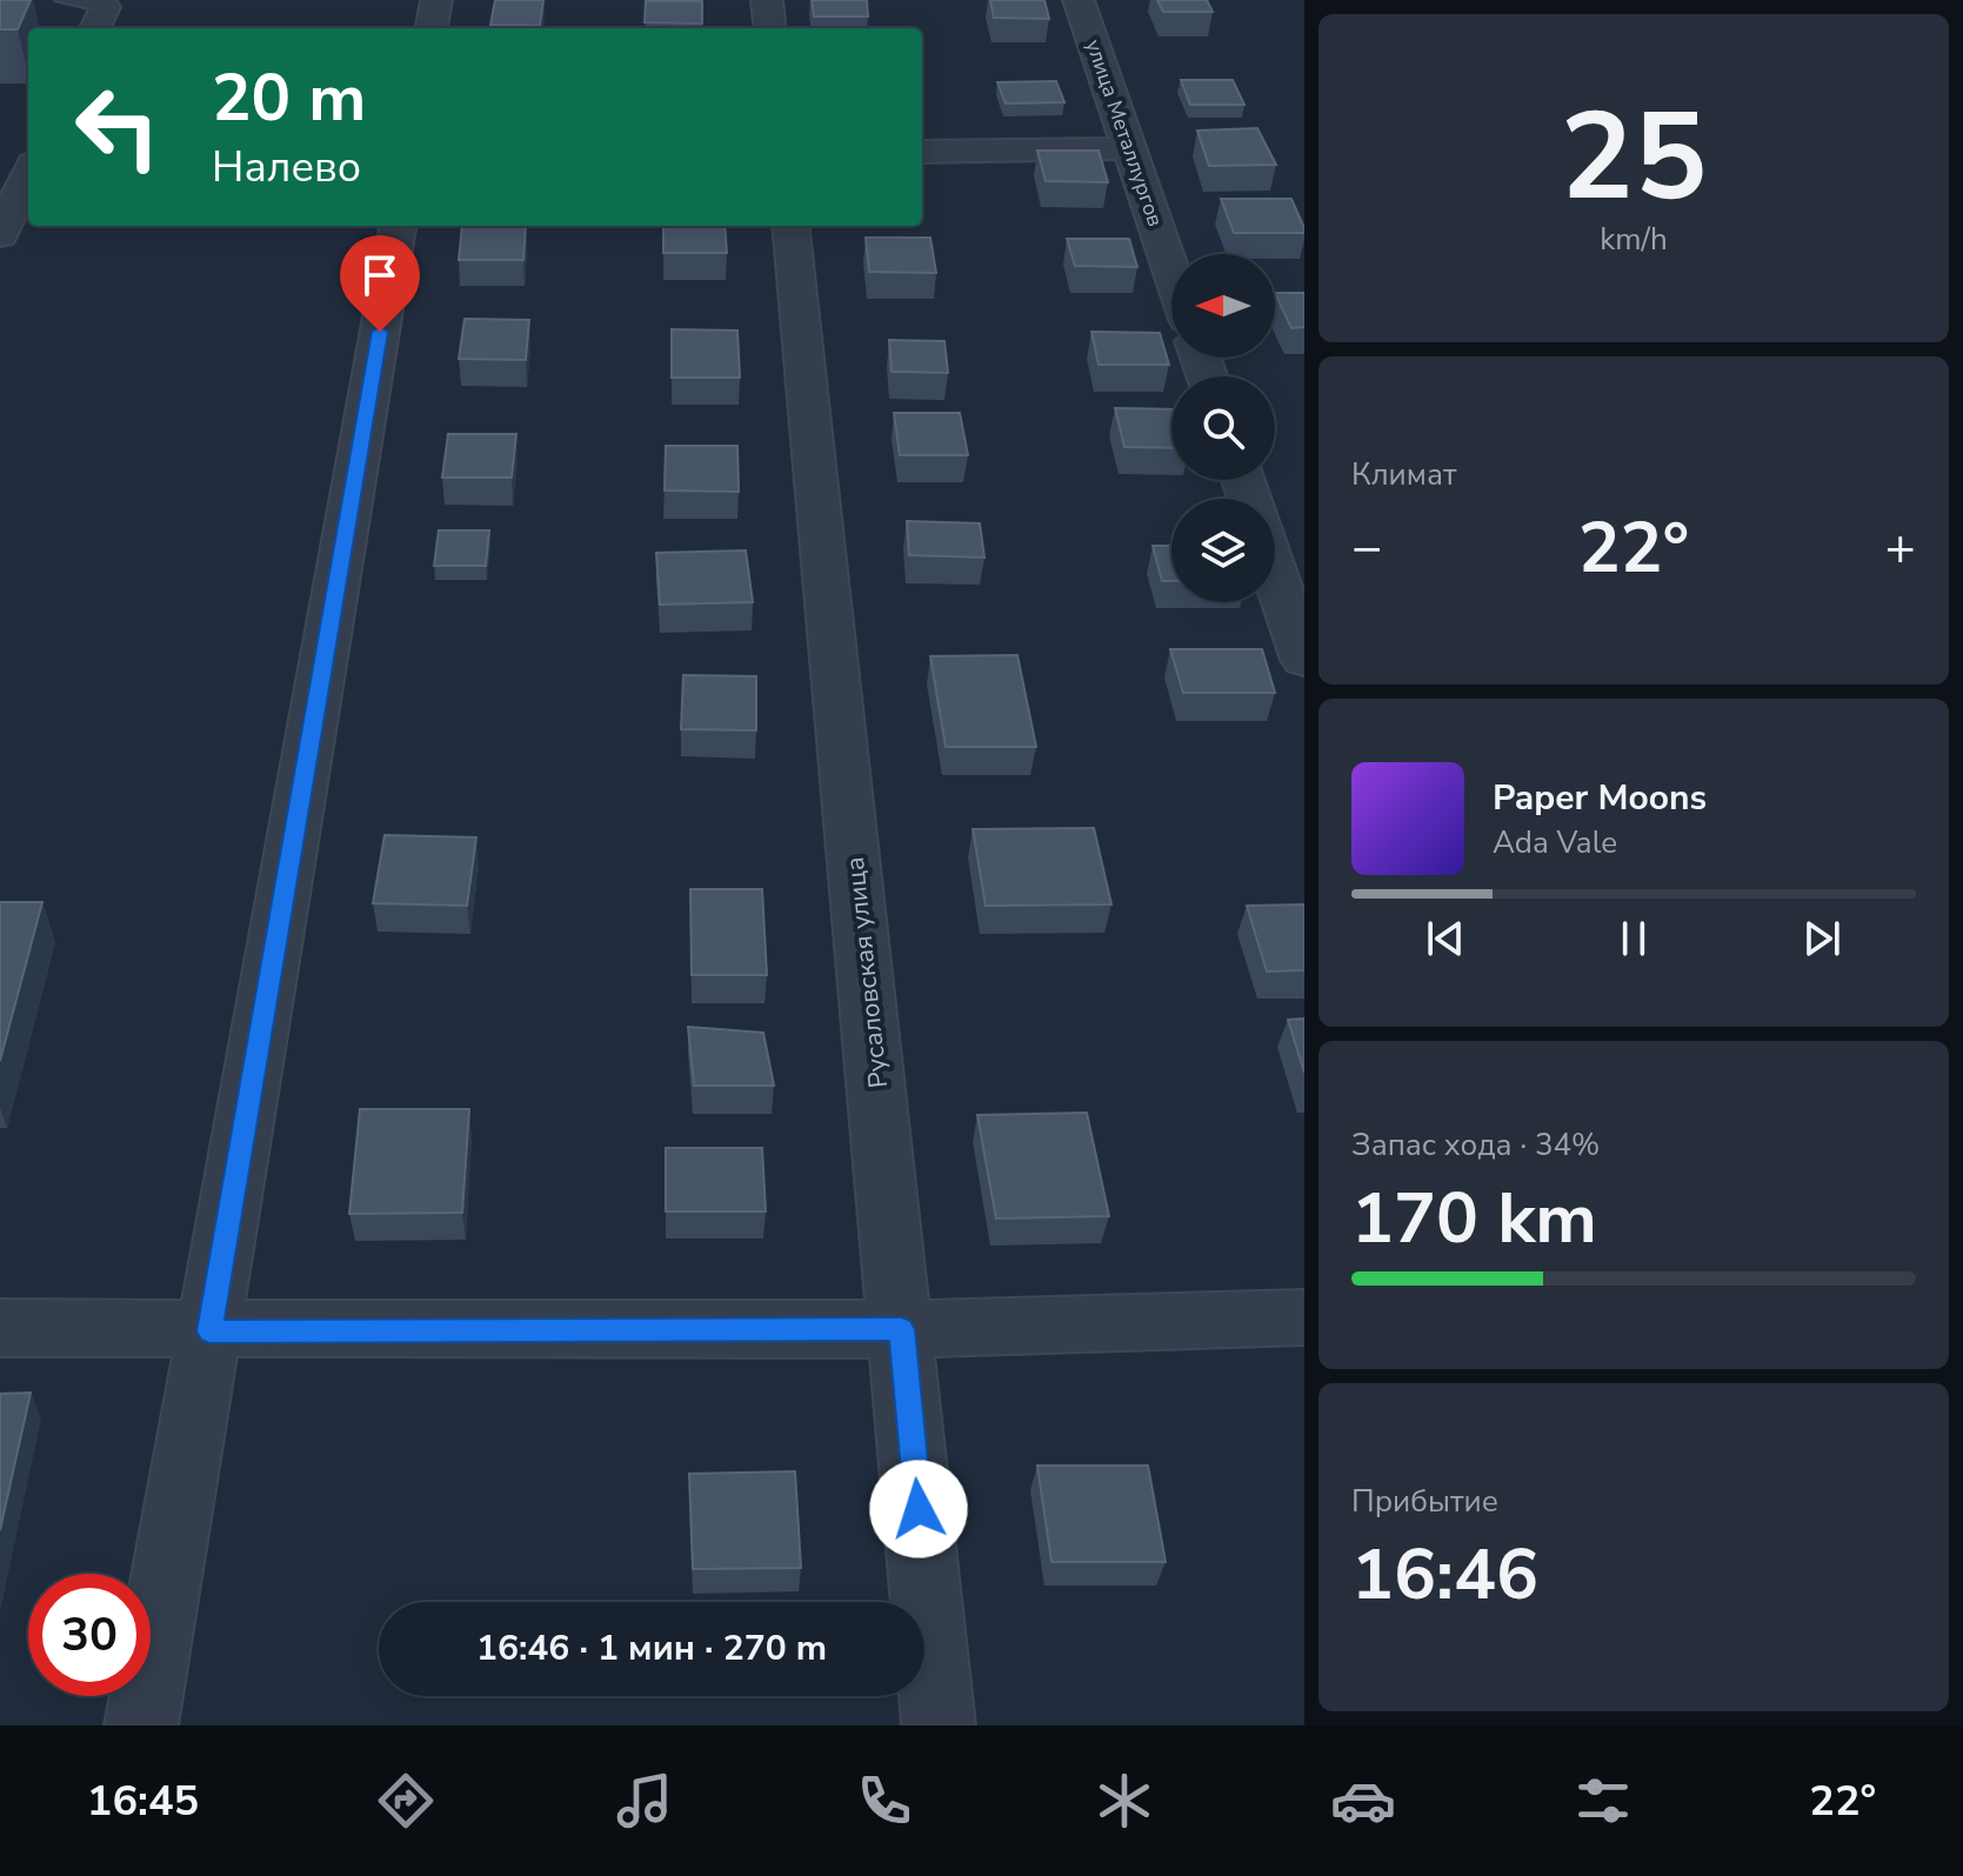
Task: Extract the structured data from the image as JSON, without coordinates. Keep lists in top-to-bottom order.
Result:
{
  "streets": {
    "street": ["улица Металлургов", "Русаловская улица"]
  },
  "north": "left",
  "page": {
    "tile": [
      ["25", "km/h"],
      "Климат",
      ["Запас хода · 34%", "170 km"],
      ["Прибытие", "16:46"]
    ],
    "turn": ["20 m", "Налево"],
    "heat": ["−", "22°", "+"],
    "song": ["Paper Moons", "Ada Vale"],
    "limit": "30",
    "trip": "16:46 · 1 мин · 270 m",
    "tabs": ["16:45", "22°"]
  }
}
